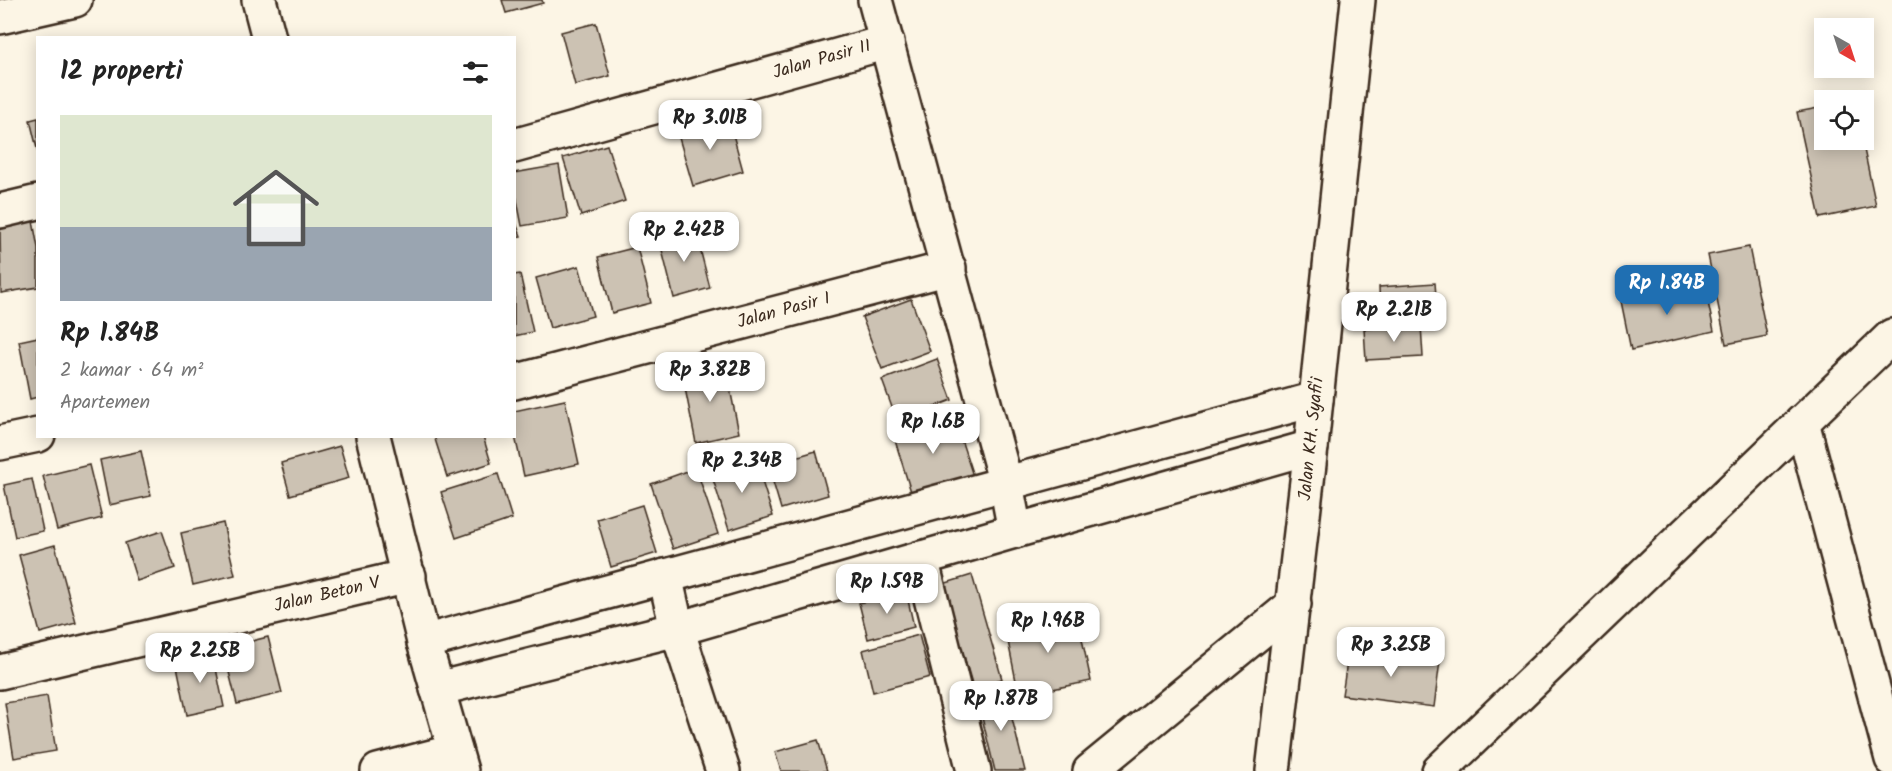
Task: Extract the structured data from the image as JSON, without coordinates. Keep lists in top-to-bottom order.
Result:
{
  "streets": {
    "street": [
      "Jalan Pasir II",
      "Jalan Pasir I",
      "Jalan KH. Syafi'i",
      "Jalan Beton V"
    ]
  },
  "north": "bottom right",
  "page": {
    "heading": "12 properti",
    "price": [
      "Rp 3.01B",
      "Rp 2.42B",
      "Rp 1.84B",
      "Rp 2.21B",
      "Rp 3.82B",
      "Rp 1.6B",
      "Rp 2.34B",
      "Rp 1.59B",
      "Rp 1.96B",
      "Rp 3.25B",
      "Rp 2.25B",
      "Rp 1.87B"
    ],
    "list": [
      {
        "name": "Rp 1.84B",
        "note": "2 kamar · 64 m² · Apartemen"
      }
    ]
  }
}
